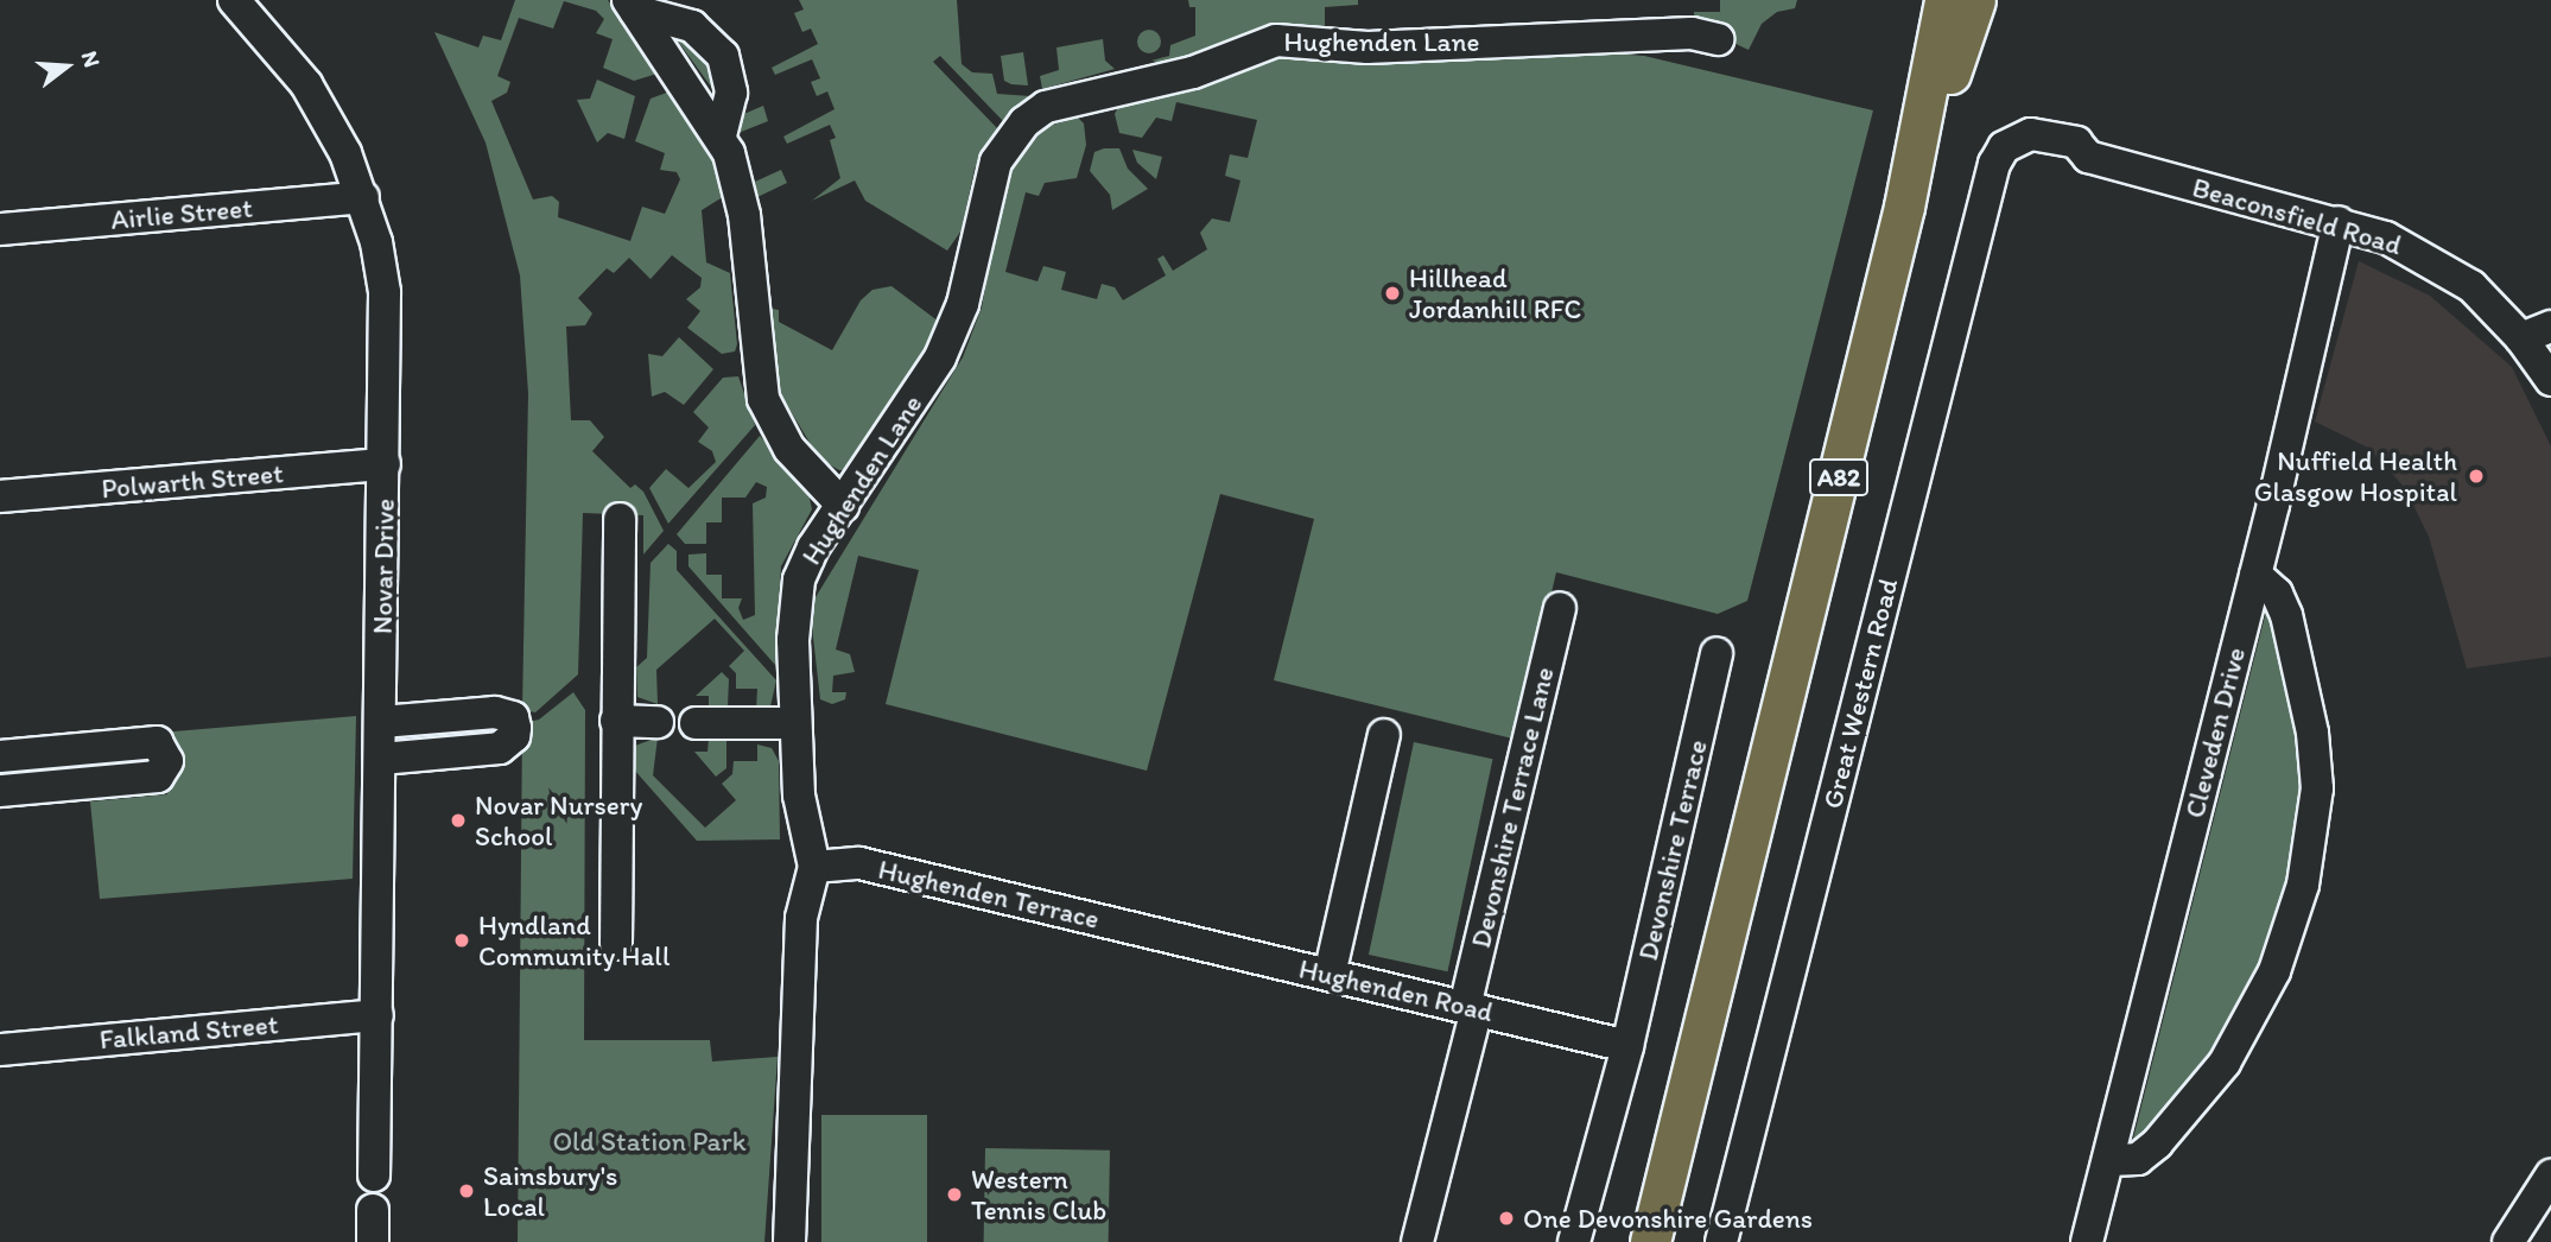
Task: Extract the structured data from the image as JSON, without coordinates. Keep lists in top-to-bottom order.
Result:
{
  "streets": {
    "main road": ["A82"],
    "street": [
      "Hughenden Lane",
      "Airlie Street",
      "Beaconsfield Road",
      "Polwarth Street",
      "Novar Drive",
      "Great Western Road",
      "Cleveden Drive",
      "Devonshire Terrace Lane",
      "Devonshire Terrace",
      "Hughenden Terrace",
      "Hughenden Road",
      "Falkland Street"
    ]
  },
  "crossings": [
    ["Hughenden Lane", "Hughenden Terrace"],
    ["Airlie Street", "Novar Drive"],
    ["Beaconsfield Road", "Great Western Road"],
    ["Beaconsfield Road", "Cleveden Drive"],
    ["Polwarth Street", "Novar Drive"],
    ["Novar Drive", "Falkland Street"],
    ["Devonshire Terrace Lane", "Hughenden Road"],
    ["Devonshire Terrace", "Hughenden Road"],
    ["Hughenden Terrace", "Hughenden Road"]
  ],
  "parks": ["Old Station Park"],
  "places": [
    "Hillhead Jordanhill RFC",
    "Nuffield Health Glasgow Hospital",
    "Novar Nursery School",
    "Hyndland Community Hall",
    "Sainsbury's Local",
    "Western Tennis Club",
    "One Devonshire Gardens"
  ],
  "north": "right"
}
